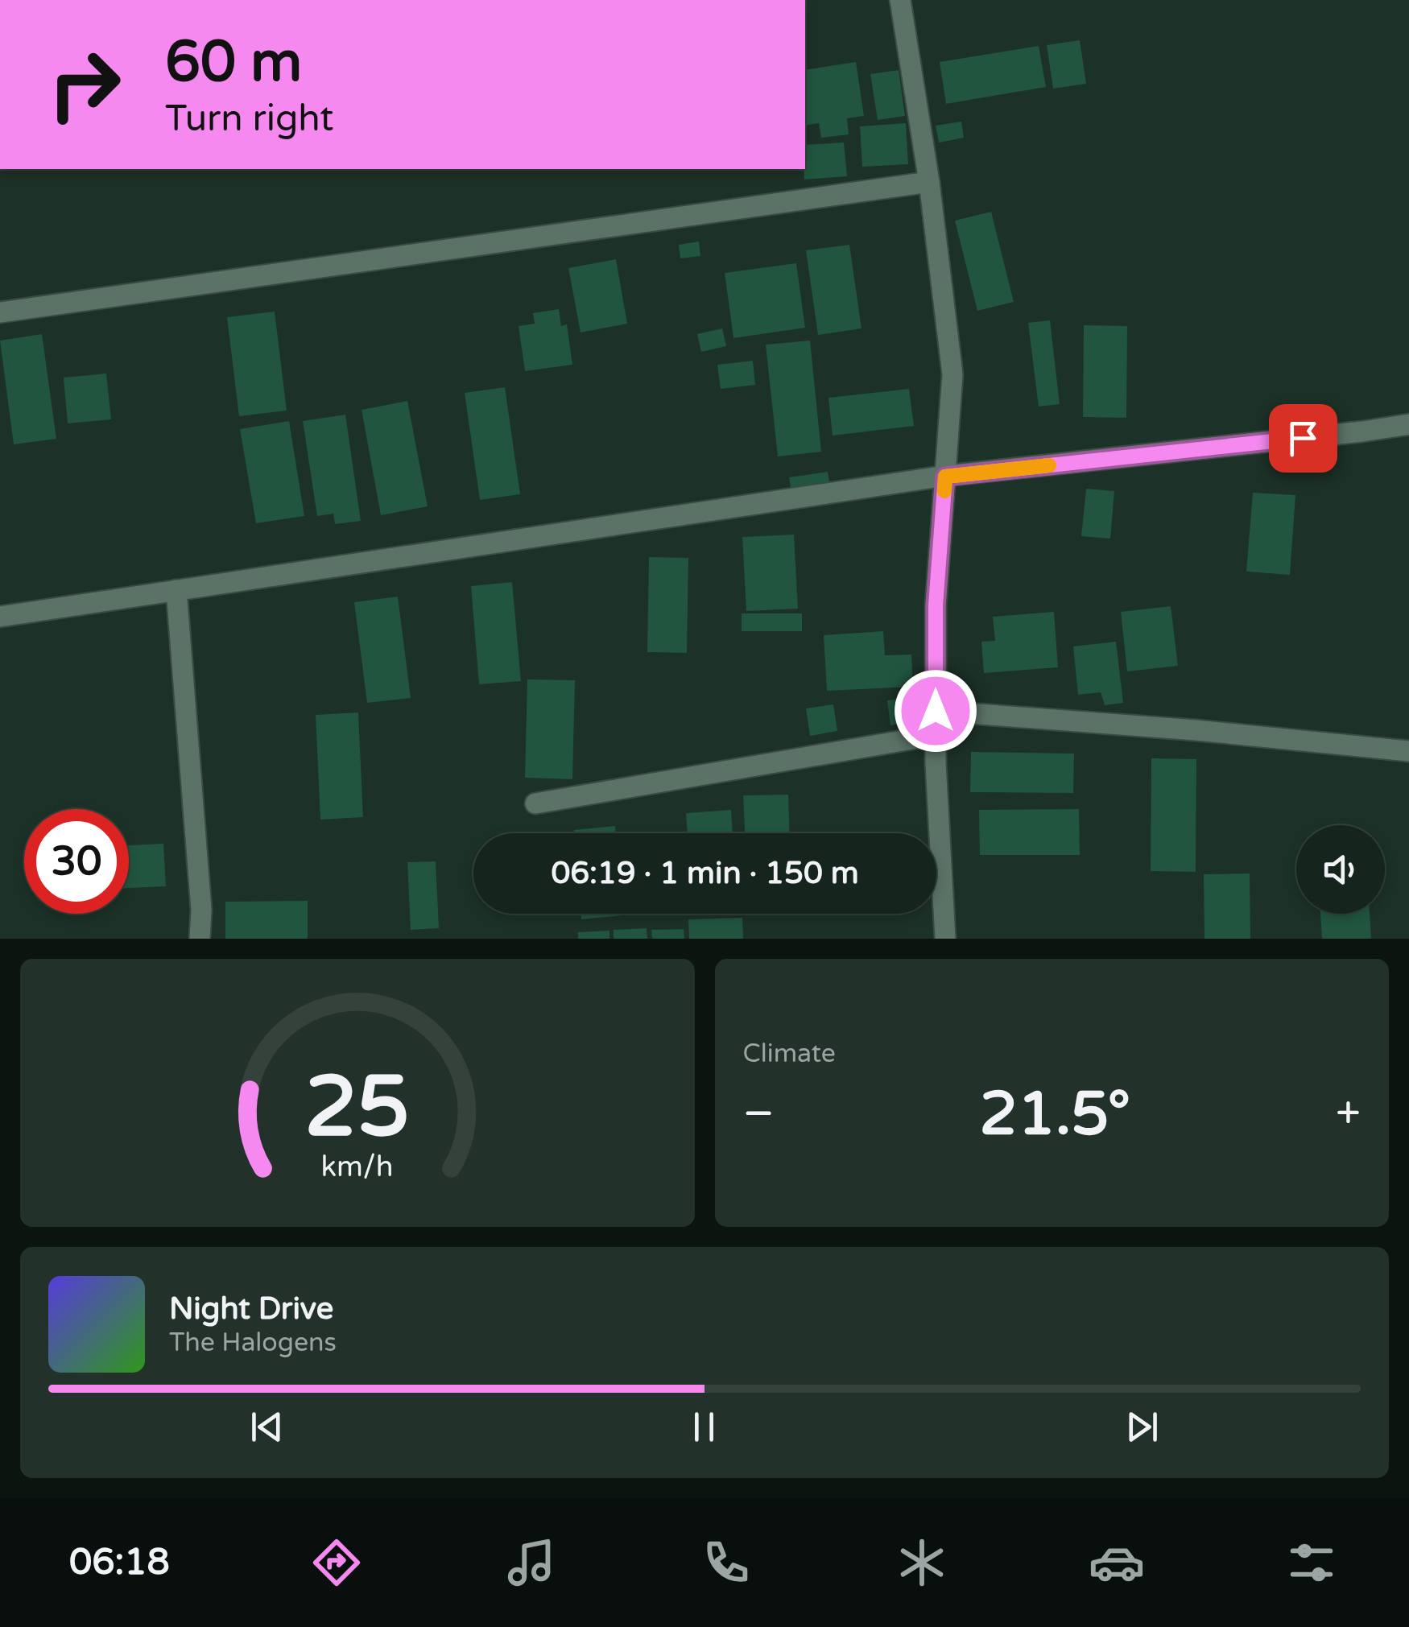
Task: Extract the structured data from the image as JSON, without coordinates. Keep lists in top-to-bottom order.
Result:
{
  "page": {
    "turn": ["60 m", "Turn right"],
    "limit": "30",
    "trip": "06:19 · 1 min · 150 m",
    "tile": "Climate",
    "heat": ["−", "21.5°", "+"],
    "song": ["Night Drive", "The Halogens"],
    "tabs": "06:18",
    "gauge": ["25", "km/h"]
  }
}
